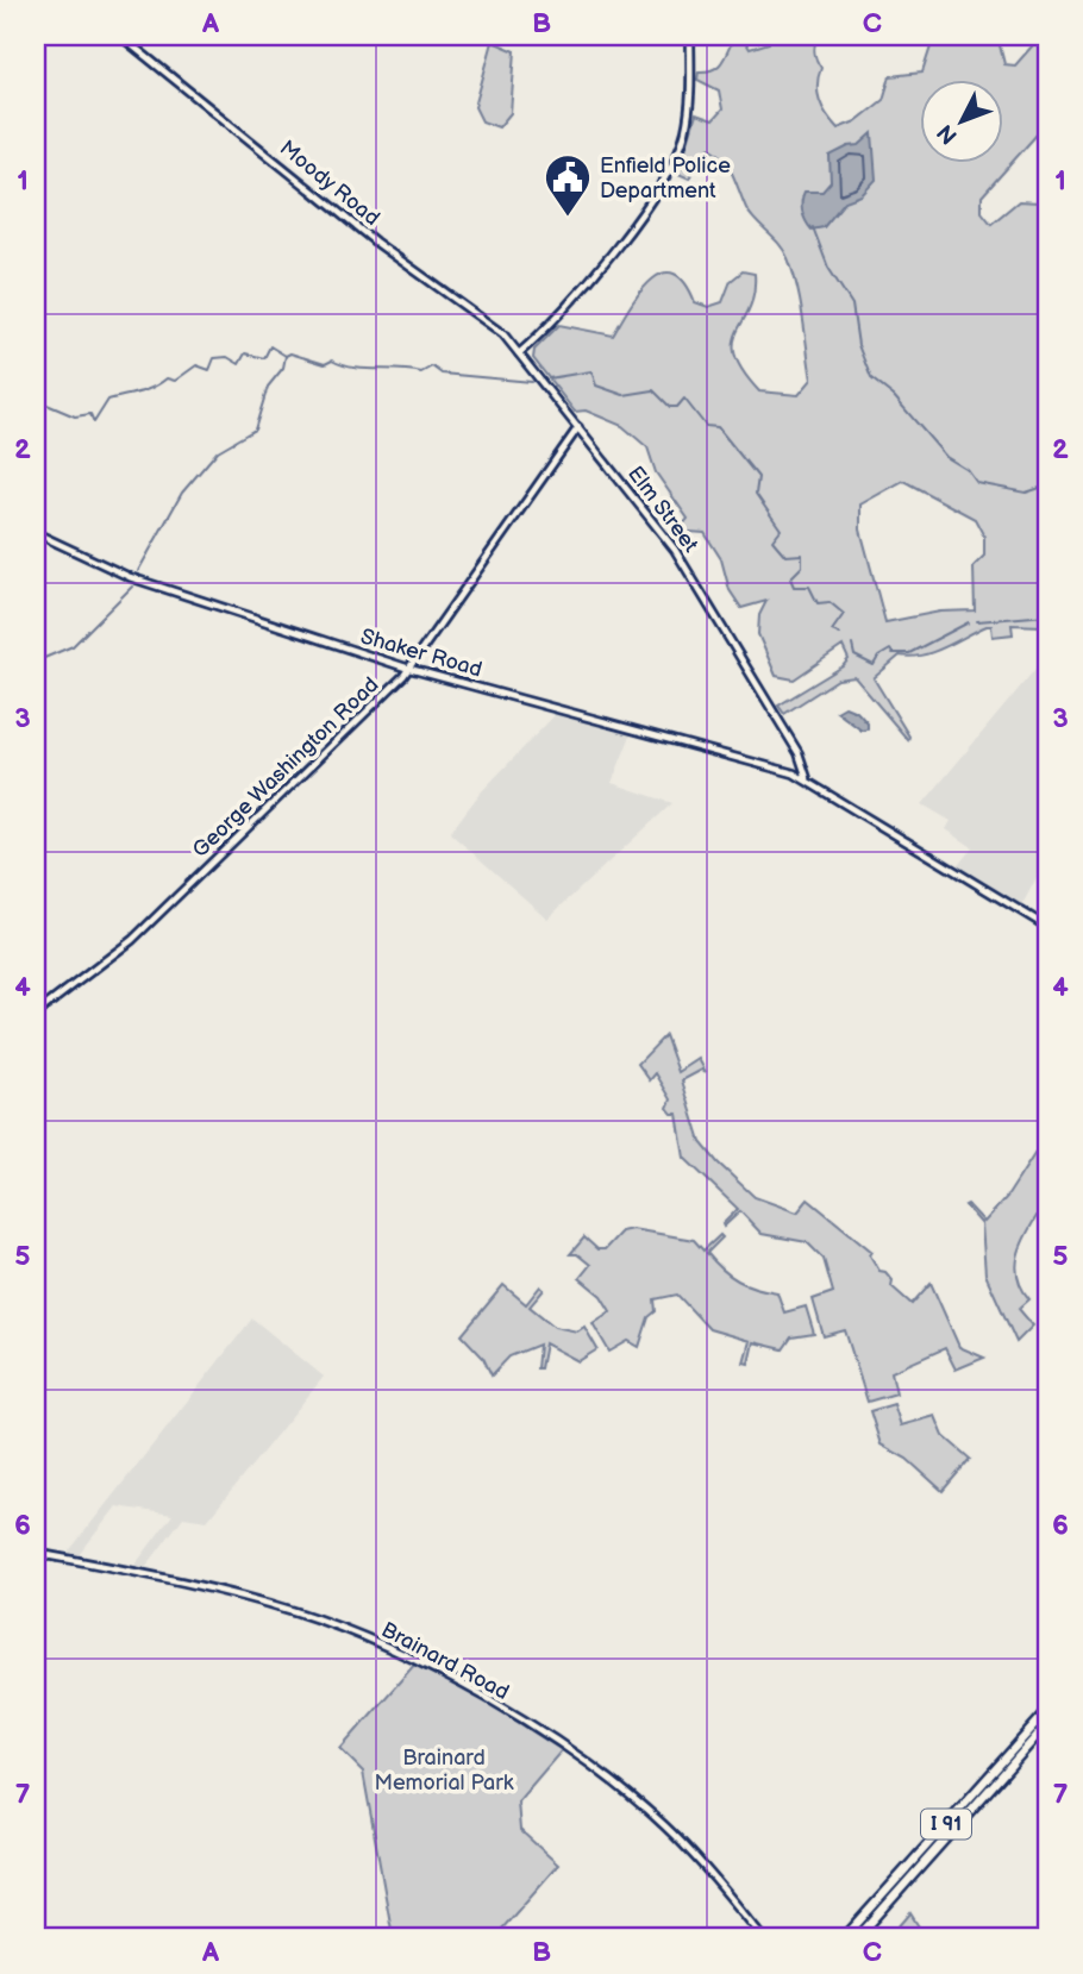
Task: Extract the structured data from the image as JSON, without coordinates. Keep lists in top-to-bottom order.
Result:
{
  "streets": {
    "highway": ["I 91"],
    "street": [
      "Moody Road",
      "Elm Street",
      "Shaker Road",
      "George Washington Road",
      "Brainard Road"
    ]
  },
  "crossings": [
    ["Moody Road", "Elm Street"],
    ["Elm Street", "Shaker Road"],
    ["Elm Street", "George Washington Road"],
    ["Shaker Road", "George Washington Road"]
  ],
  "parks": ["Brainard Memorial Park"],
  "places": {
    "public building": ["Enfield Police Department"]
  },
  "north": "bottom left",
  "grid": {
    "columns": ["A", "B", "C"],
    "rows": [
      "1",
      "2",
      "3",
      "4",
      "5",
      "6",
      "7"
    ]
  }
}
